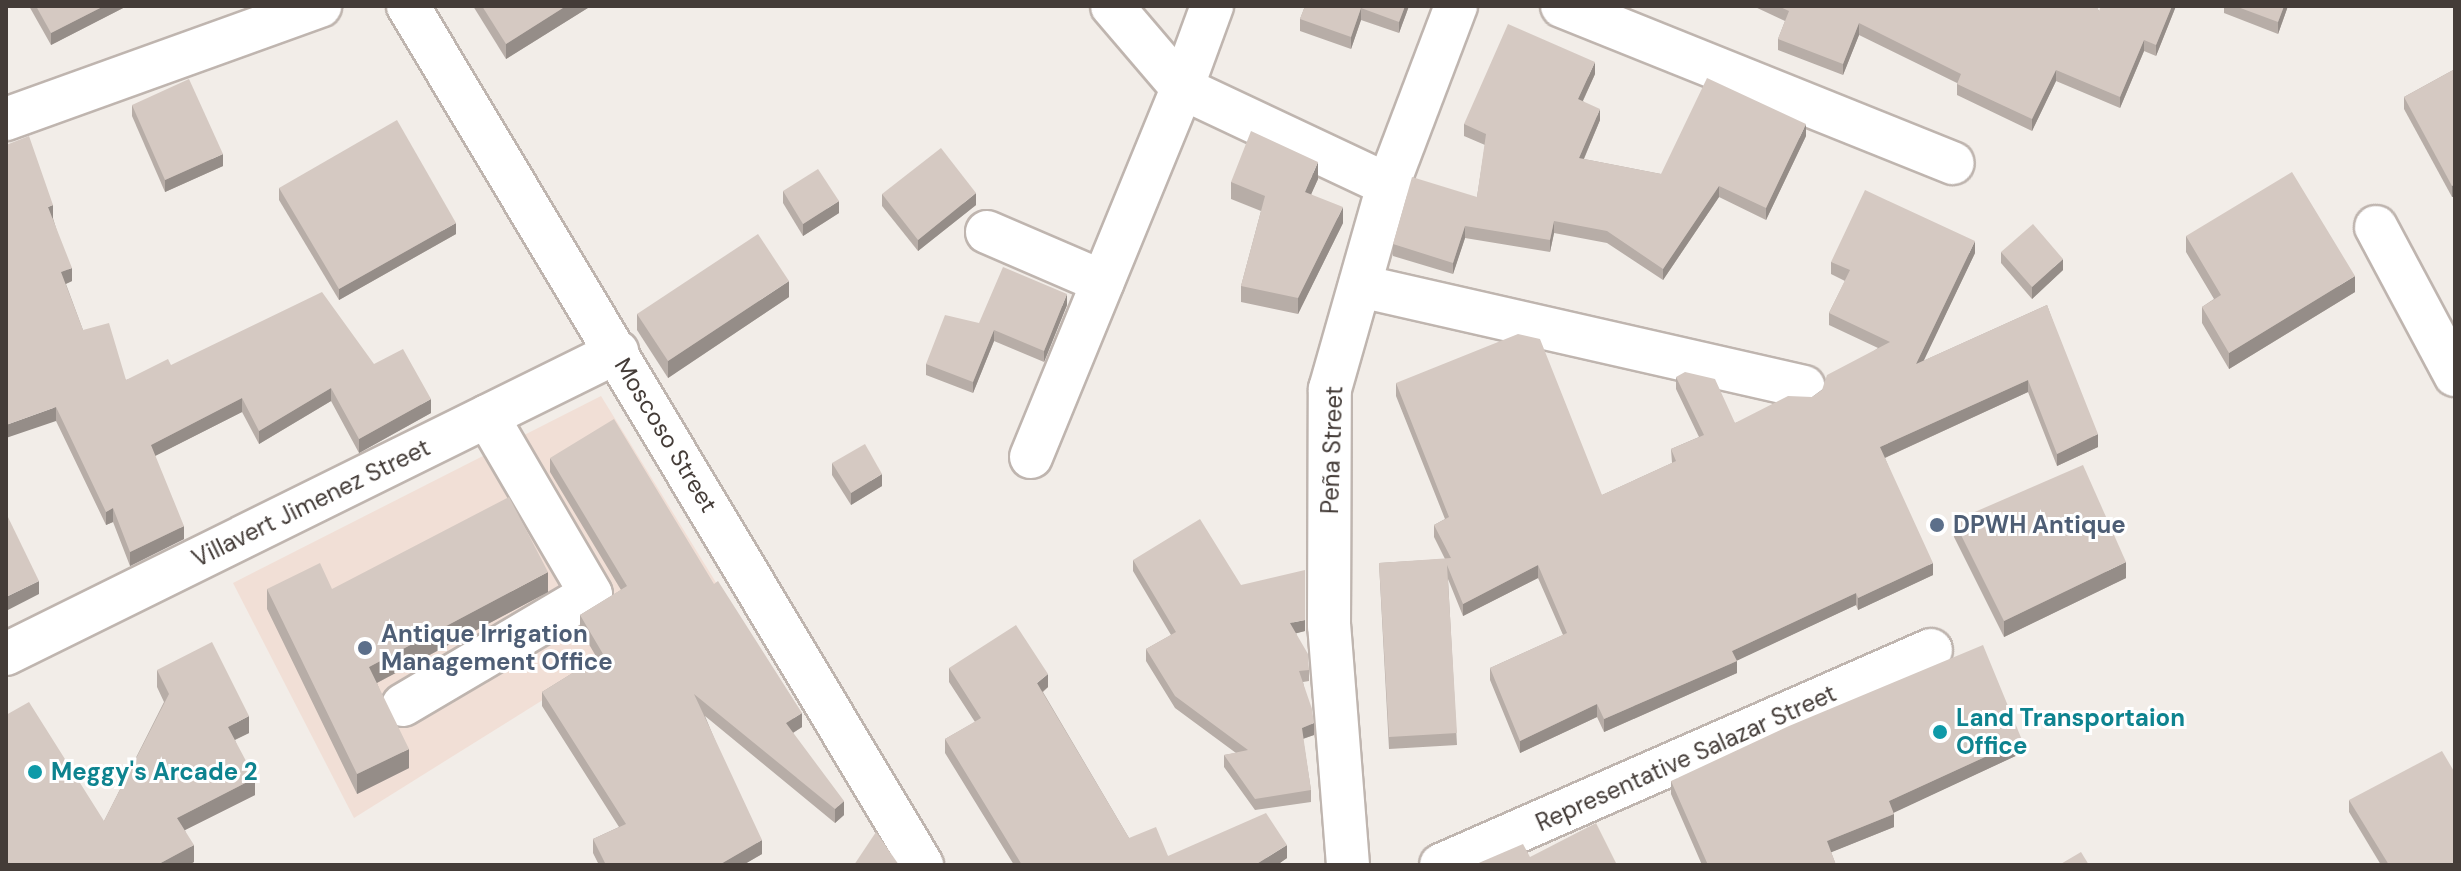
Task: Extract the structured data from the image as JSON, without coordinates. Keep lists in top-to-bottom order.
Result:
{
  "streets": {
    "street": [
      "Moscoso Street",
      "Peña Street",
      "Villavert Jimenez Street",
      "Representative Salazar Street"
    ]
  },
  "crossings": [
    ["Moscoso Street", "Villavert Jimenez Street"]
  ],
  "places": [
    "DPWH Antique",
    "Antique Irrigation Management Office",
    "Land Transportaion Office",
    "Meggy's Arcade 2"
  ]
}
